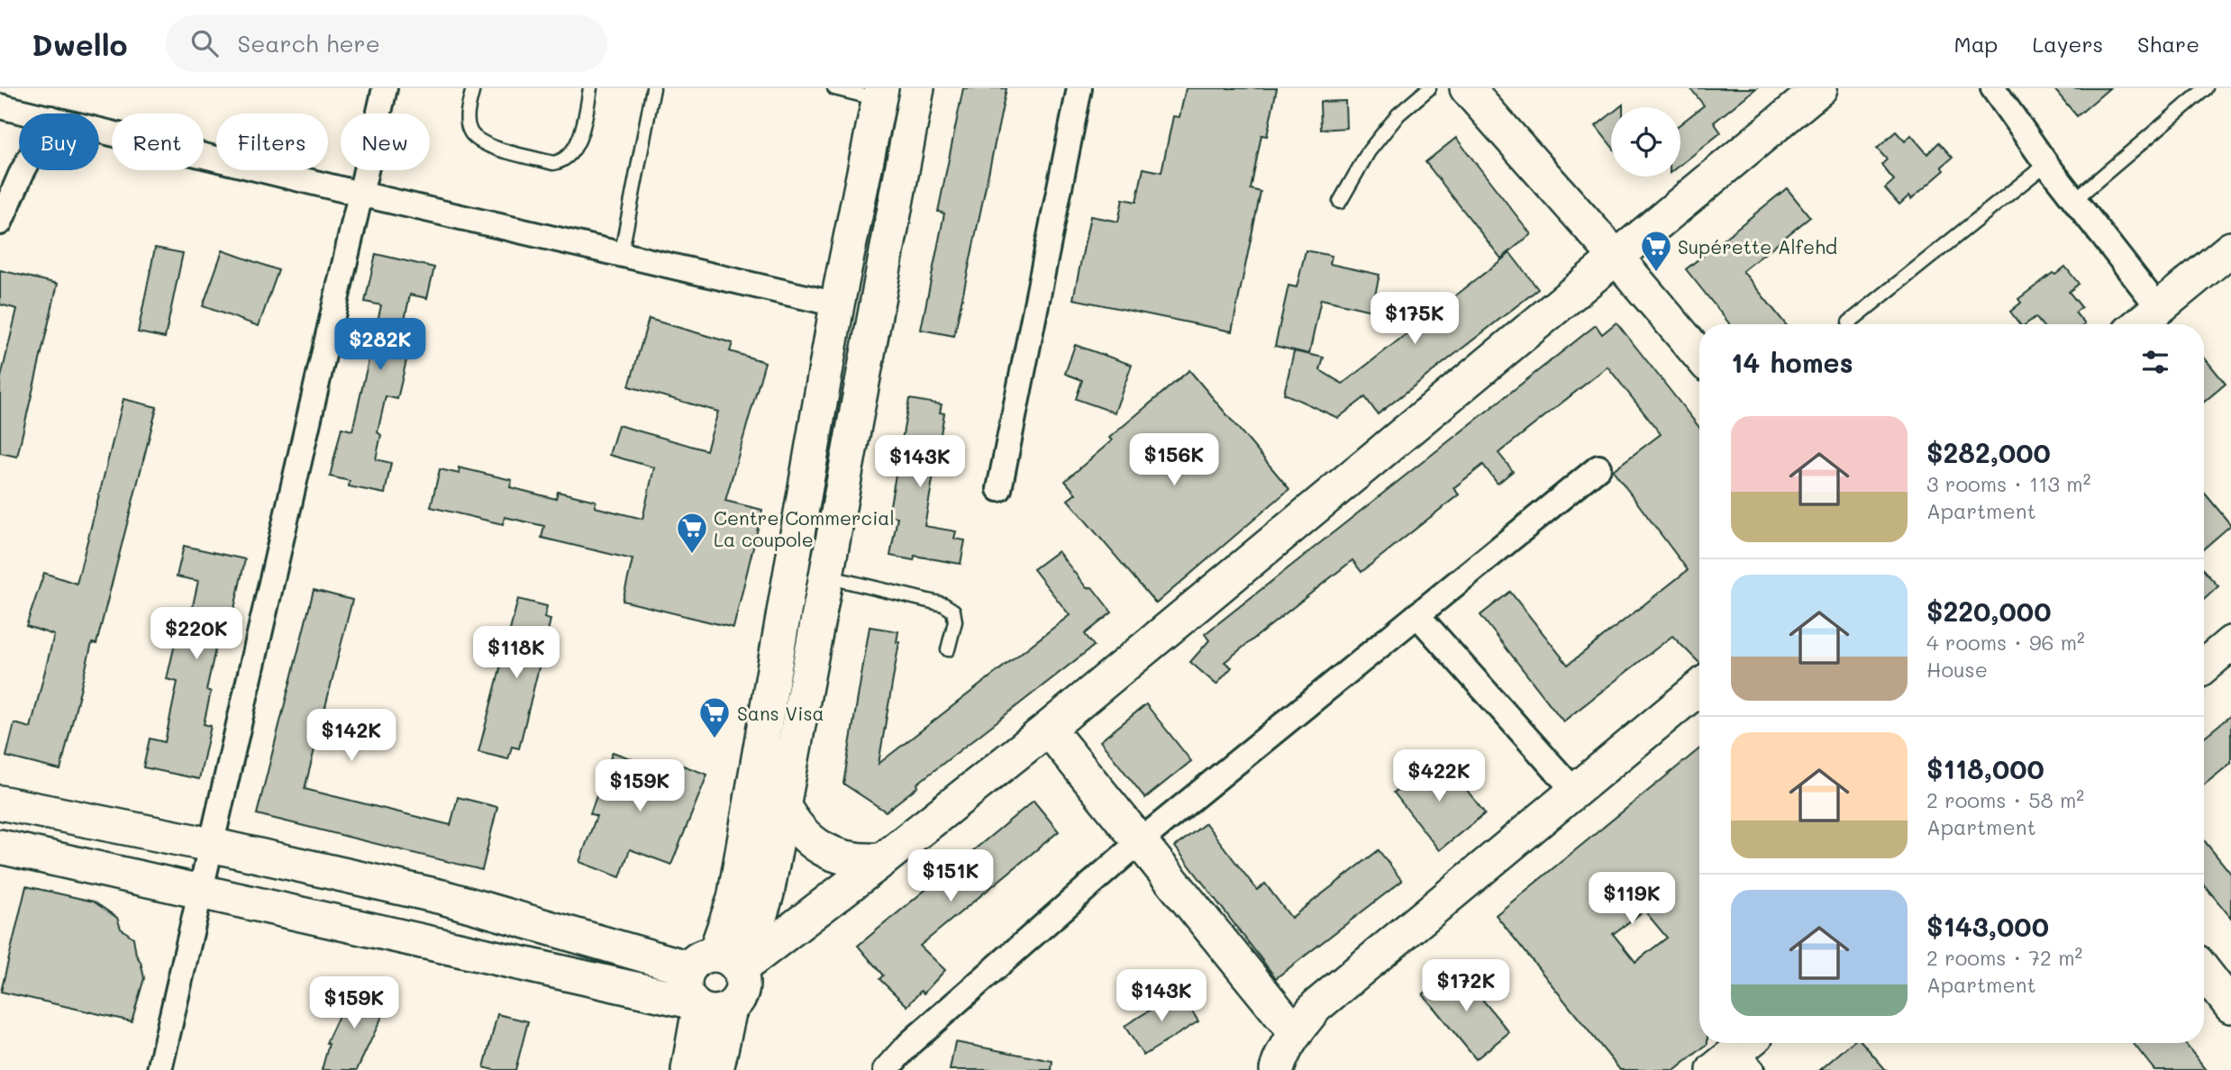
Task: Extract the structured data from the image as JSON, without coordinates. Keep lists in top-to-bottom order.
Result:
{
  "places": {
    "supermarket": ["Supérette Alfehd", "Centre Commercial La coupole", "Sans Visa"]
  },
  "page": {
    "header": "Dwello",
    "search": "Search here",
    "nav": ["Map", "Layers", "Share"],
    "chip": [
      "Buy",
      "Rent",
      "Filters",
      "New"
    ],
    "price": [
      "$175K",
      "$282K",
      "$156K",
      "$143K",
      "$220K",
      "$118K",
      "$142K",
      "$422K",
      "$159K",
      "$151K",
      "$119K",
      "$172K",
      "$143K",
      "$159K"
    ],
    "heading": "14 homes",
    "list": [
      {
        "name": "$282,000",
        "note": "3 rooms · 113 m² · Apartment"
      },
      {
        "name": "$220,000",
        "note": "4 rooms · 96 m² · House"
      },
      {
        "name": "$118,000",
        "note": "2 rooms · 58 m² · Apartment"
      },
      {
        "name": "$143,000",
        "note": "2 rooms · 72 m² · Apartment"
      }
    ]
  }
}
